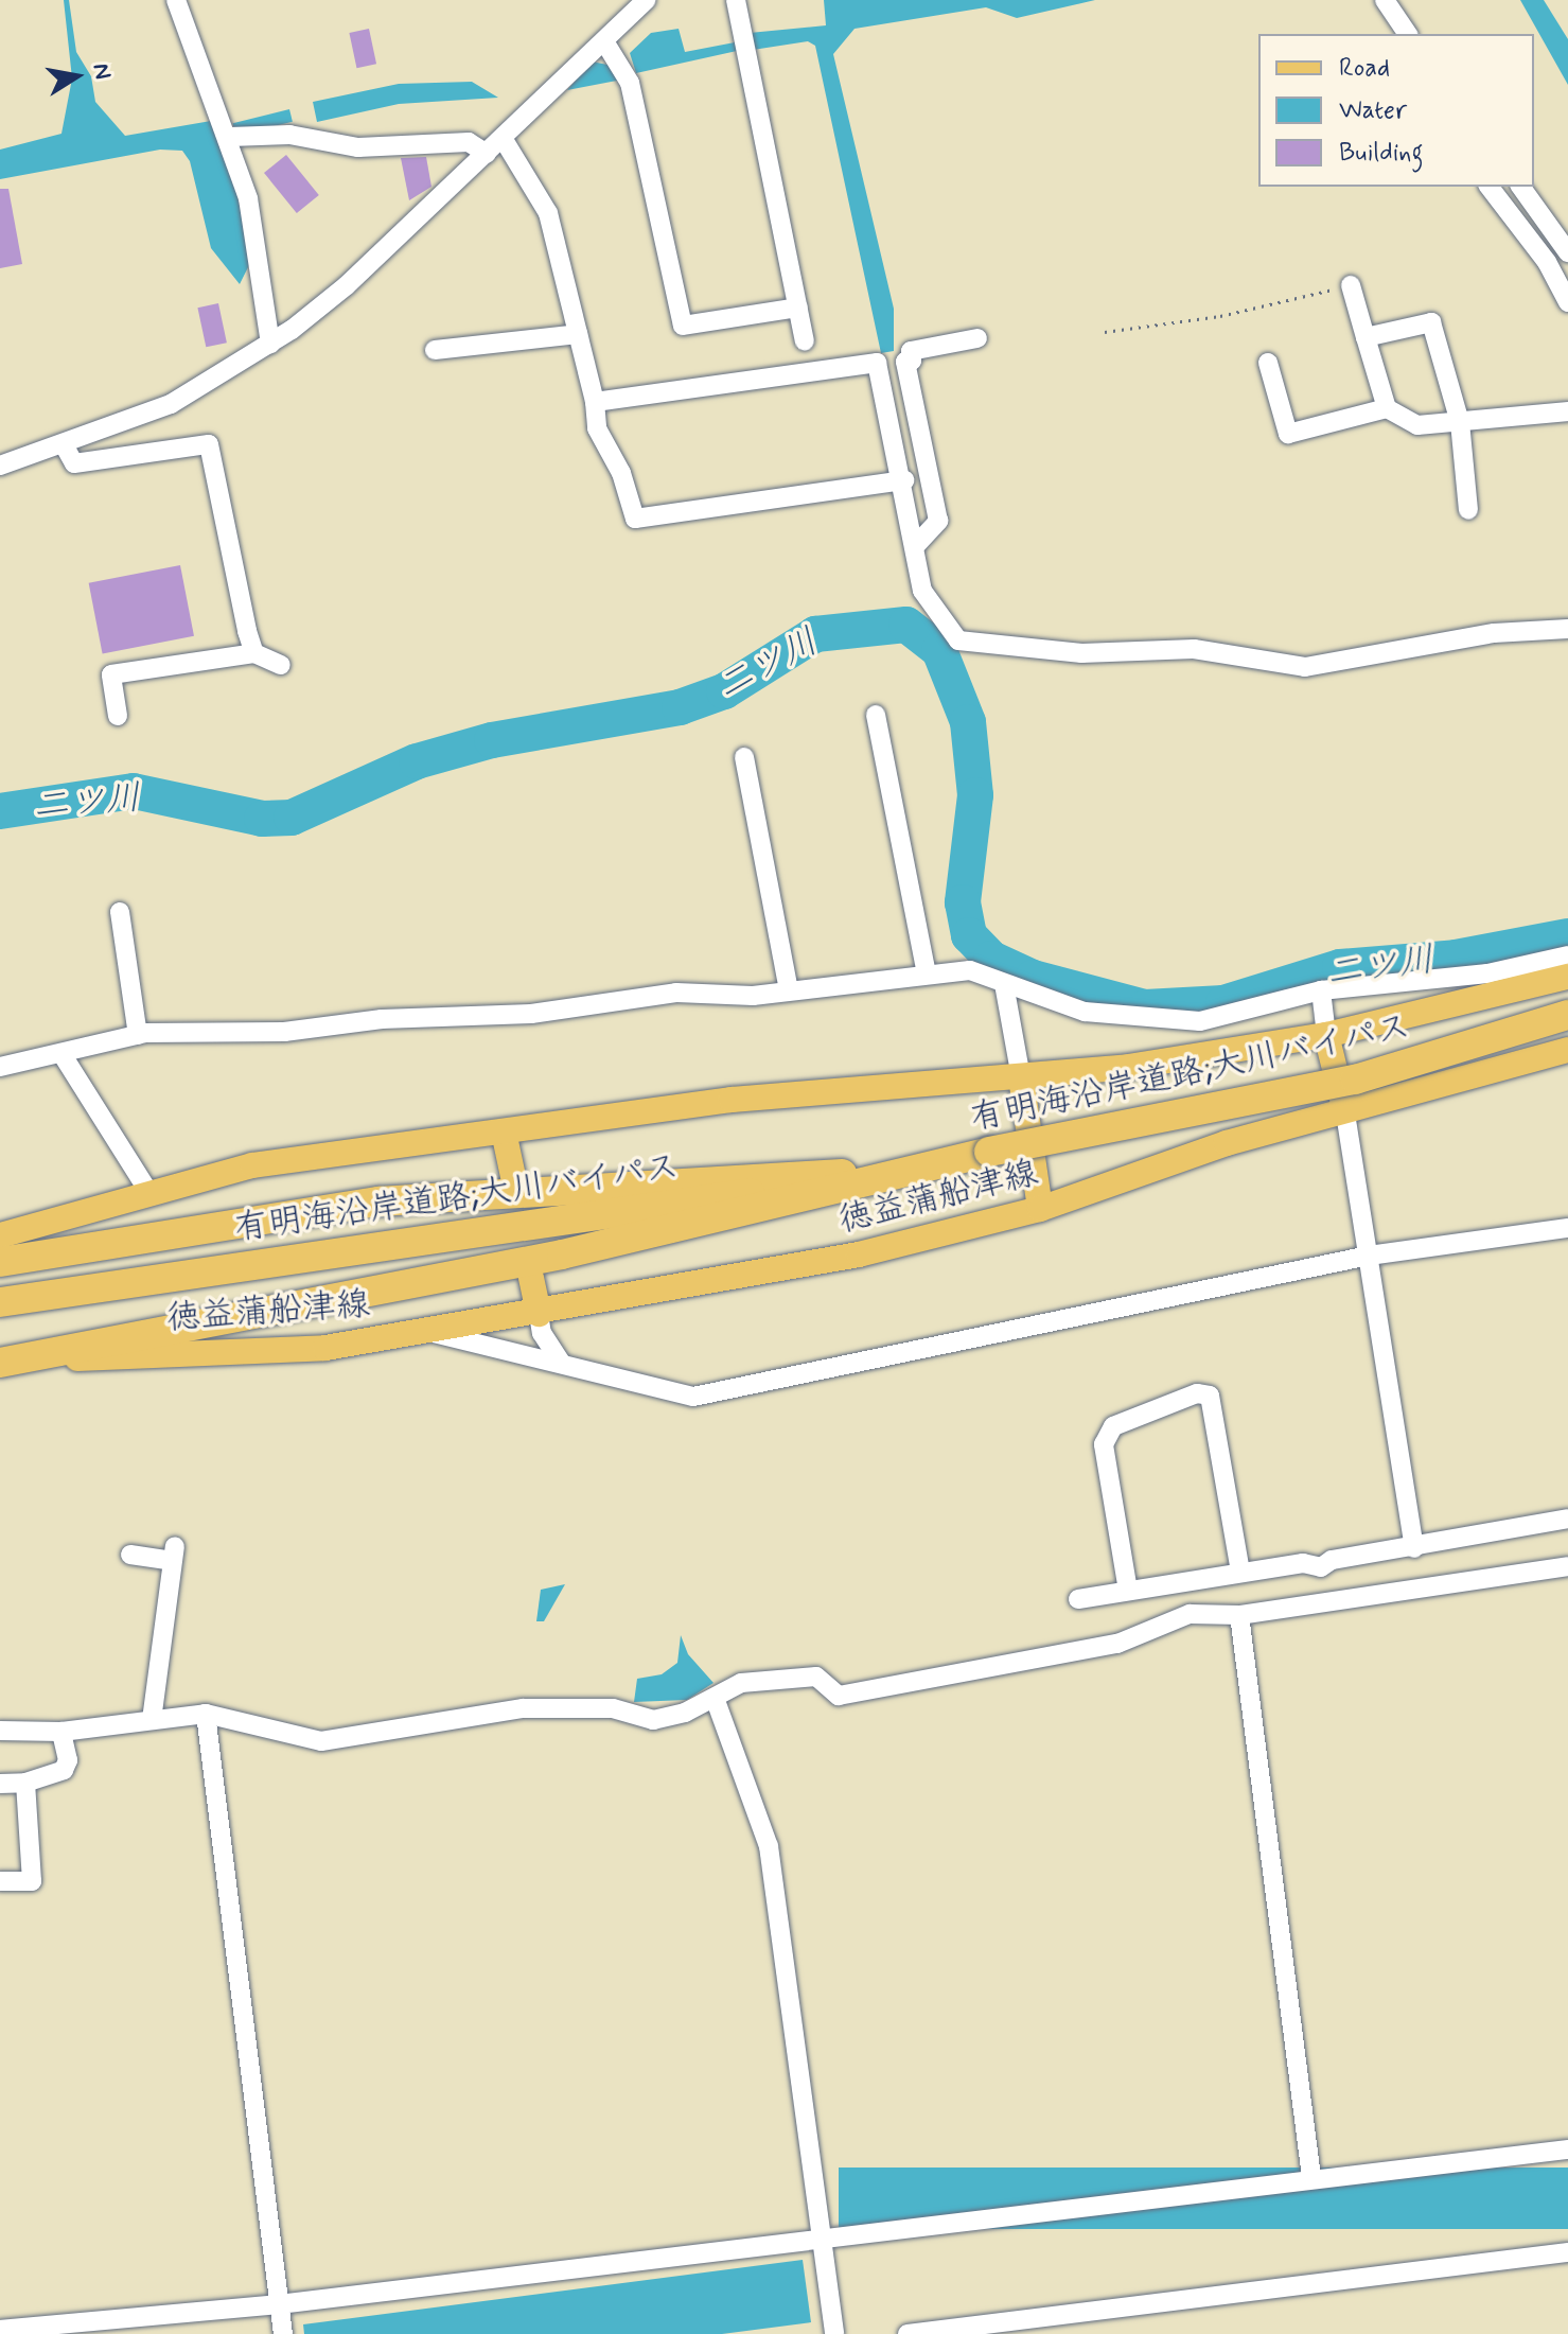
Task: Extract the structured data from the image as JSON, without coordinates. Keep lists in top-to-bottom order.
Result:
{
  "streets": {
    "highway": ["有明海沿岸道路;大川バイパス"],
    "main road": ["徳益蒲船津線"]
  },
  "water": ["二ツ川"],
  "legend": ["Road", "Water", "Building"],
  "north": "right"
}
